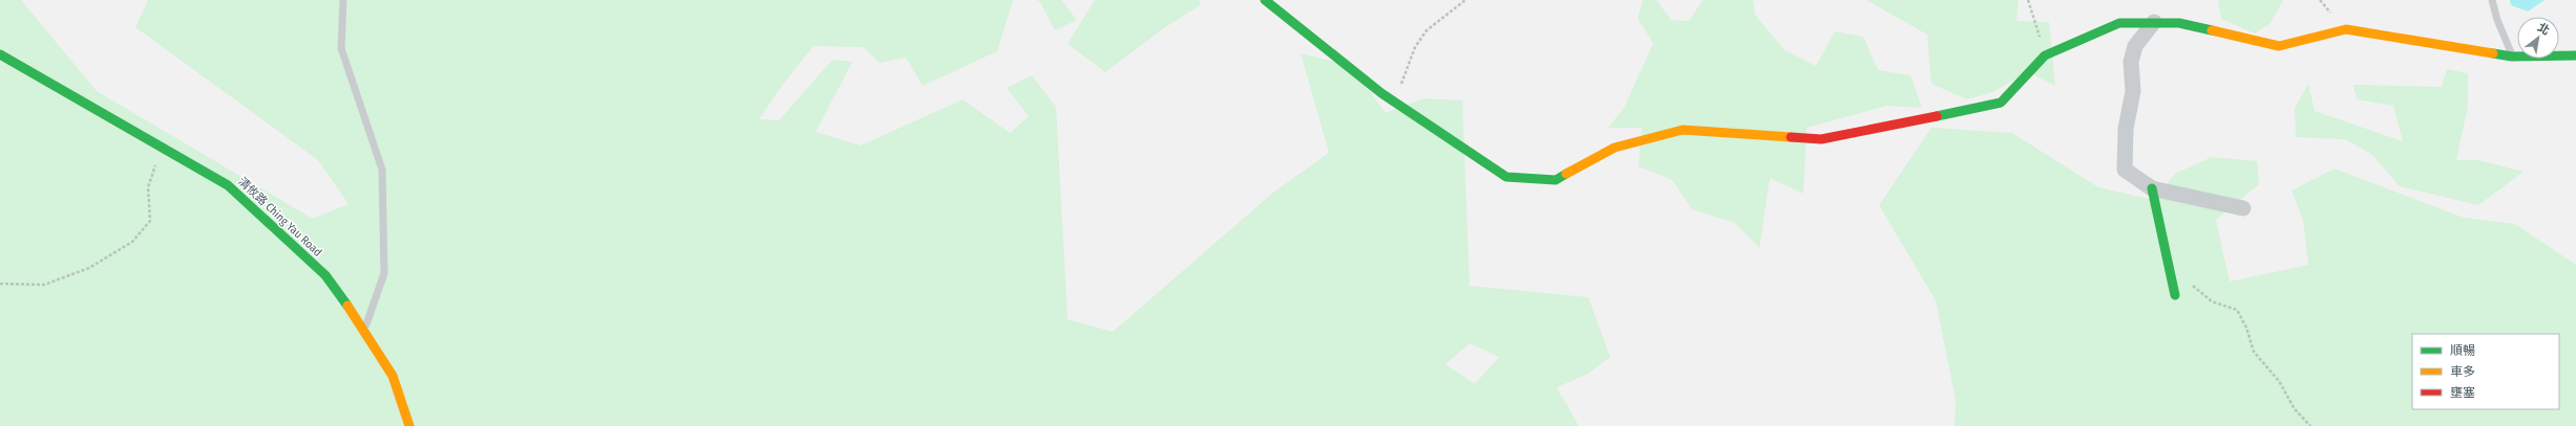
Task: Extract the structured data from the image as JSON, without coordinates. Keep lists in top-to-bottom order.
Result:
{
  "streets": {
    "street": ["清攸路 Ching Yau Road"]
  },
  "legend": ["順暢", "車多", "壅塞"],
  "north": "top right"
}
